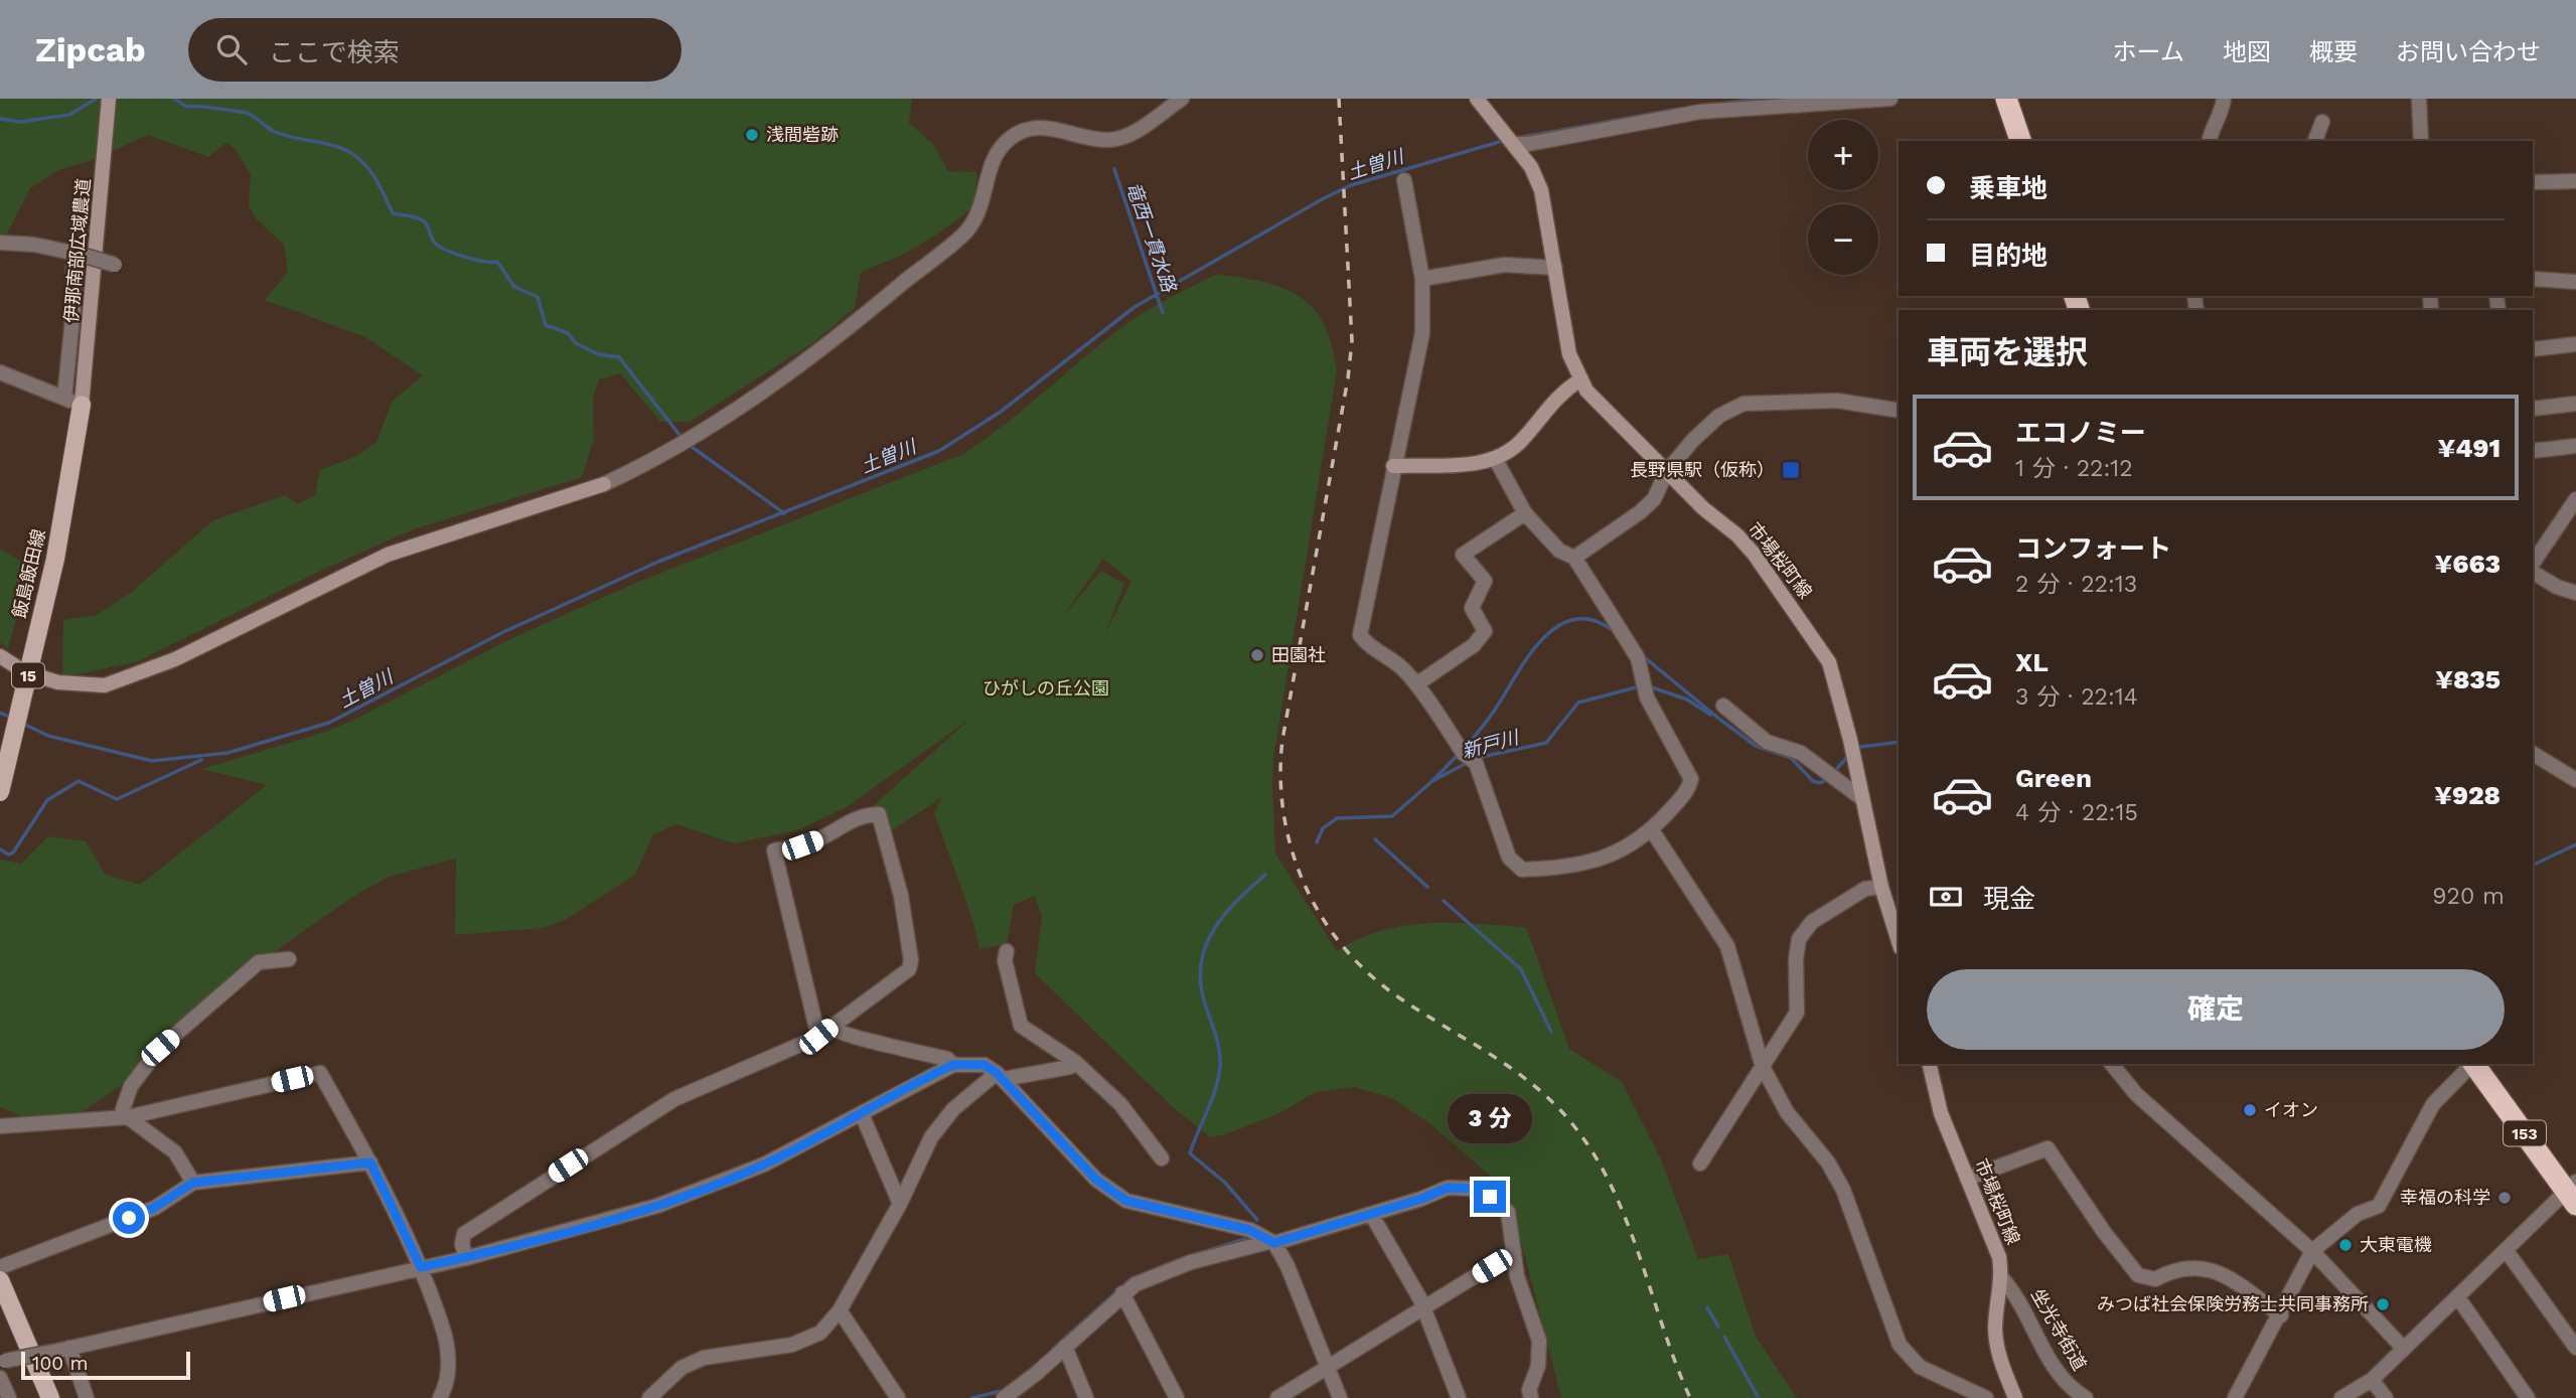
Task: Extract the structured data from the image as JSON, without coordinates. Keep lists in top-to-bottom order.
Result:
{
  "streets": {
    "highway": ["153"],
    "main road": [
      "伊那南部広域農道",
      "市場桜町線",
      "飯島飯田線",
      "15"
    ],
    "street": ["坐光寺街道"]
  },
  "crossings": [
    ["伊那南部広域農道", "飯島飯田線"],
    ["市場桜町線", "坐光寺街道"]
  ],
  "water": ["土曽川", "竜西一貫水路", "新戸川"],
  "parks": ["ひがしの丘公園"],
  "places": {
    "other": [
      "浅間砦跡",
      "田園社",
      "イオン",
      "幸福の科学",
      "大東電機",
      "みつば社会保険労務士共同事務所"
    ],
    "transit": ["長野県駅（仮称）"]
  },
  "scale_bar": "100 m",
  "page": {
    "header": "Zipcab",
    "search": "ここで検索",
    "nav": [
      "ホーム",
      "地図",
      "概要",
      "お問い合わせ"
    ],
    "map_buttons": ["+", "−"],
    "banner": ["乗車地", "目的地"],
    "heading": "車両を選択",
    "list": [
      {
        "name": "エコノミー",
        "note": "1 分 · 22:12",
        "value": "¥491"
      },
      {
        "name": "コンフォート",
        "note": "2 分 · 22:13",
        "value": "¥663"
      },
      {
        "name": "XL",
        "note": "3 分 · 22:14",
        "value": "¥835"
      },
      {
        "name": "Green",
        "note": "4 分 · 22:15",
        "value": "¥928"
      }
    ],
    "pay": ["現金", "920 m"],
    "buttons": "確定",
    "bubble": "3 分",
    "scale": "100 m"
  }
}
